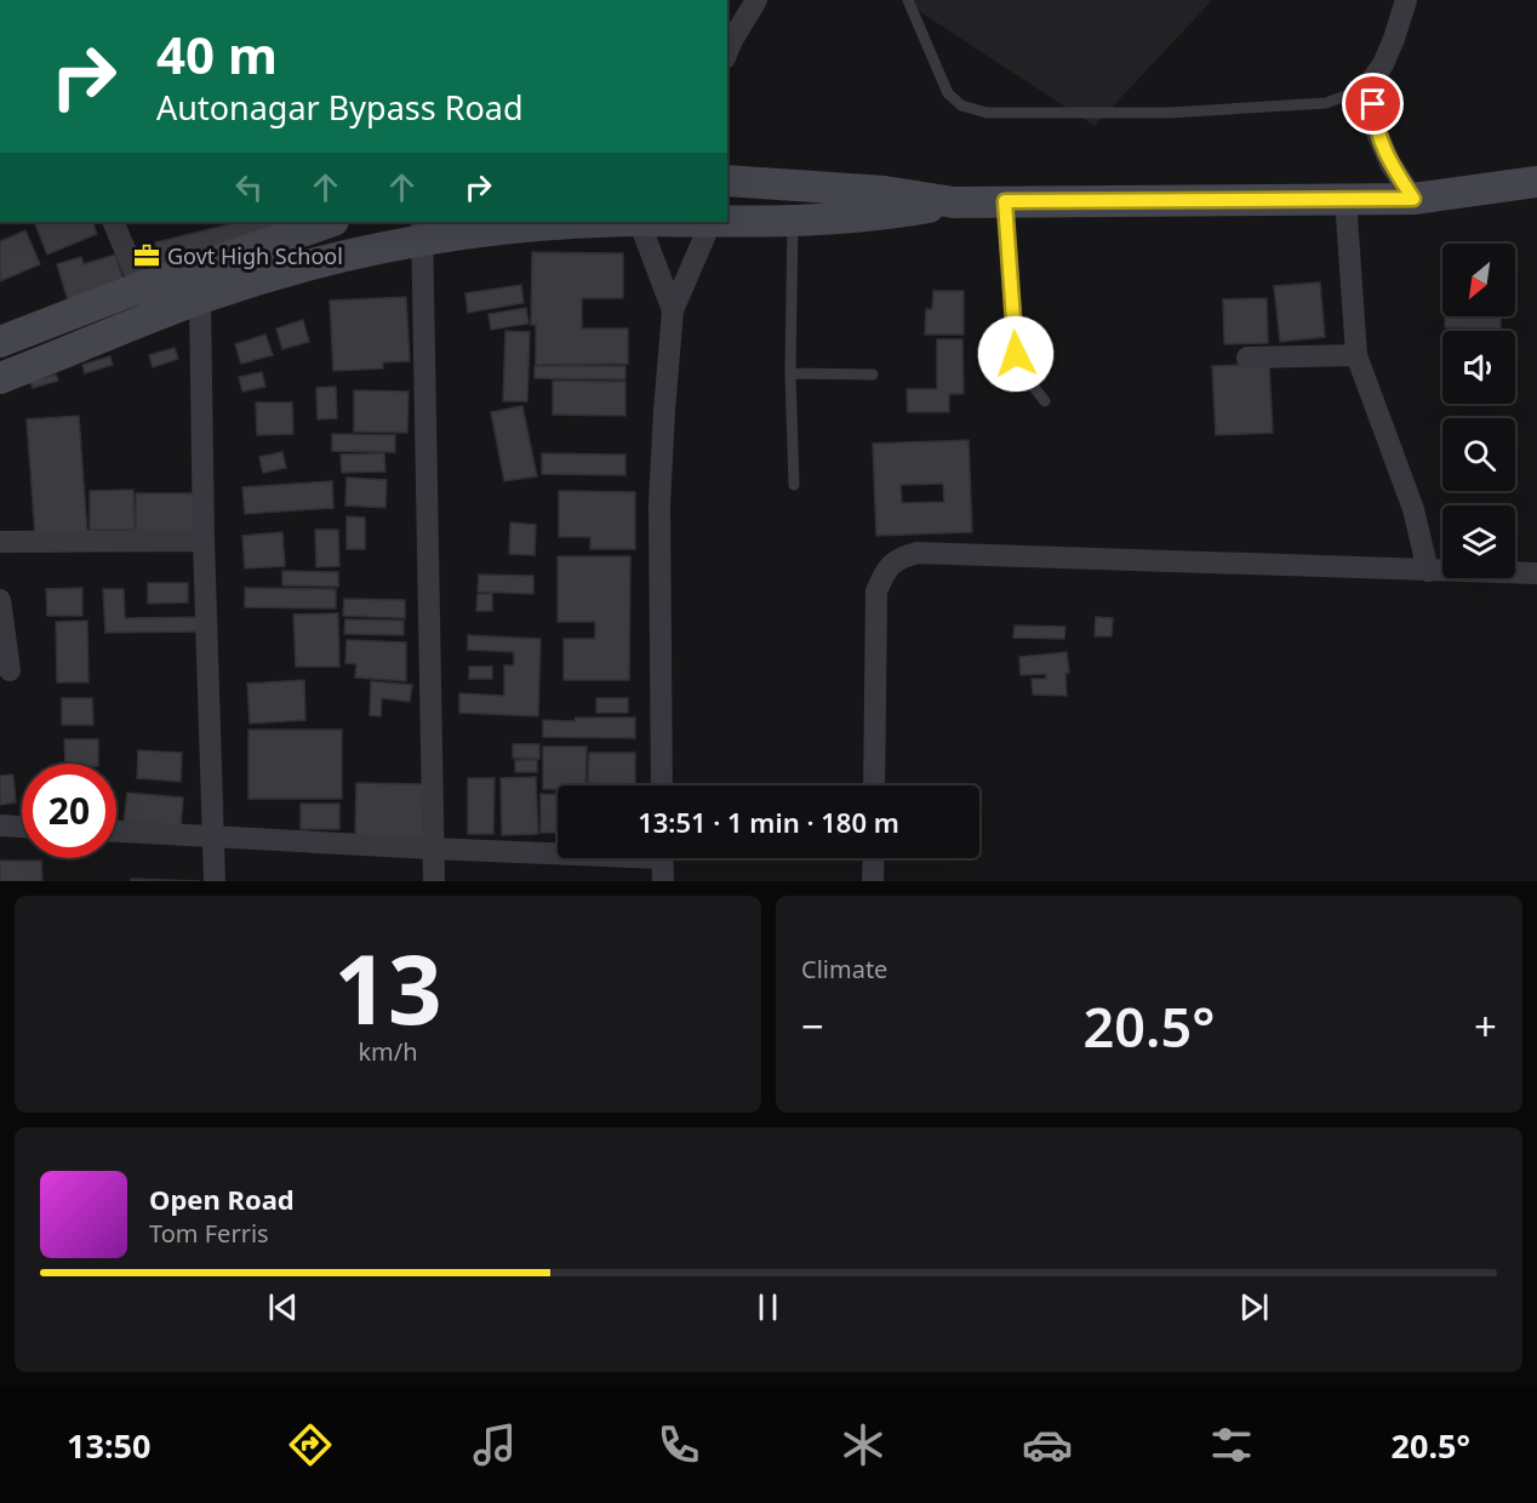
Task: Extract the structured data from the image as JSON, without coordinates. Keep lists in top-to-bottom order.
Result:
{
  "places": {
    "office": ["Govt High School"]
  },
  "north": "bottom left",
  "page": {
    "turn": ["40 m", "Autonagar Bypass Road"],
    "limit": "20",
    "trip": "13:51 · 1 min · 180 m",
    "tile": [
      ["13", "km/h"],
      "Climate"
    ],
    "heat": ["−", "20.5°", "+"],
    "song": ["Open Road", "Tom Ferris"],
    "tabs": ["13:50", "20.5°"]
  }
}
